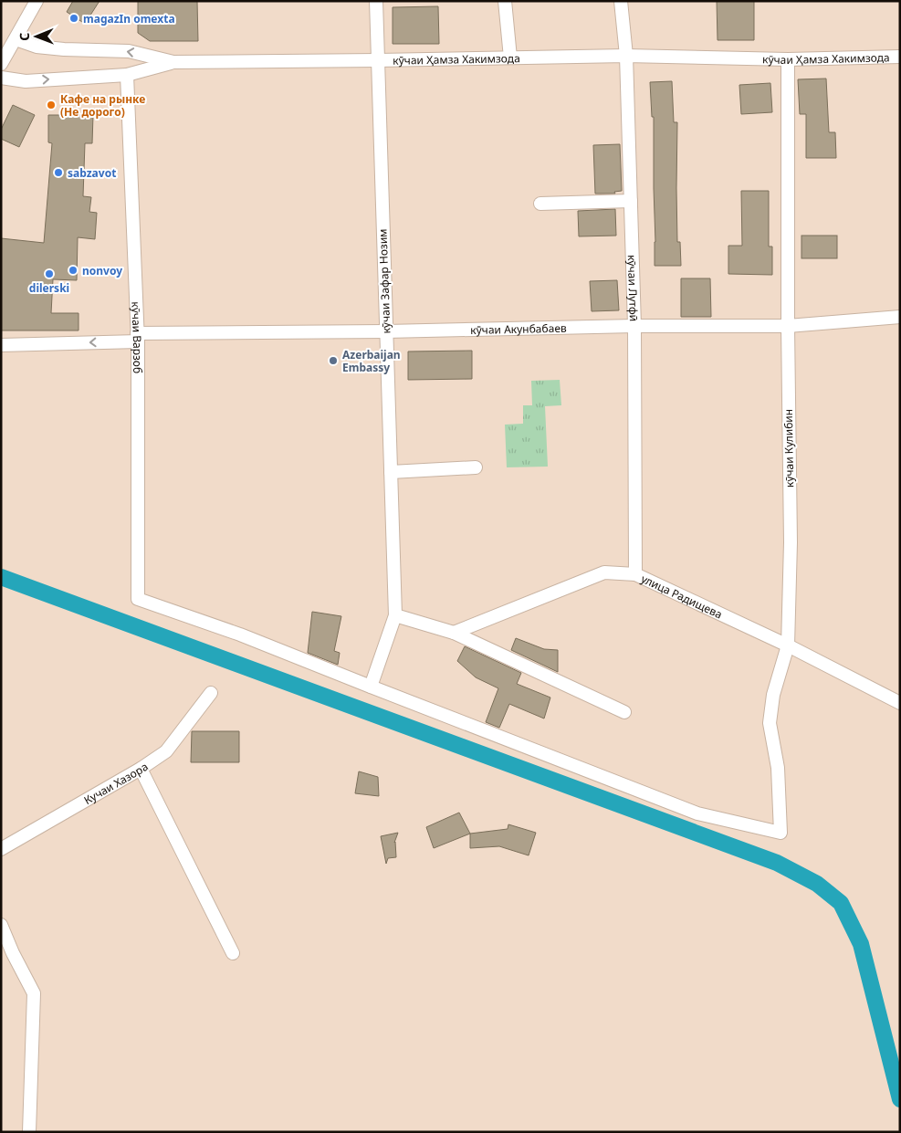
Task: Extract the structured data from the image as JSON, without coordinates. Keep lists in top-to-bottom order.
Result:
{
  "streets": {
    "street": [
      "кӯчаи Ҳамза Хакимзода",
      "кӯчаи Зафар Нозим",
      "кӯчаи Лутфӣ",
      "кӯчаи Акунбабаев",
      "кӯчаи Варзоб",
      "кӯчаи Кулибин",
      "улица Радищева",
      "Кучаи Хазора"
    ]
  },
  "crossings": [
    ["кӯчаи Ҳамза Хакимзода", "кӯчаи Зафар Нозим"],
    ["кӯчаи Ҳамза Хакимзода", "кӯчаи Лутфӣ"],
    ["кӯчаи Ҳамза Хакимзода", "кӯчаи Кулибин"],
    ["кӯчаи Зафар Нозим", "кӯчаи Акунбабаев"],
    ["кӯчаи Лутфӣ", "кӯчаи Акунбабаев"],
    ["кӯчаи Лутфӣ", "улица Радищева"],
    ["кӯчаи Акунбабаев", "кӯчаи Варзоб"],
    ["кӯчаи Акунбабаев", "кӯчаи Кулибин"],
    ["кӯчаи Варзоб", "кӯчаи Кулибин"],
    ["кӯчаи Кулибин", "улица Радищева"]
  ],
  "places": [
    "magazIn omexta",
    "Кафе на рынке (Не дорого)",
    "sabzavot",
    "nonvoy",
    "dilerski",
    "Azerbaijan Embassy"
  ],
  "north": "left"
}
